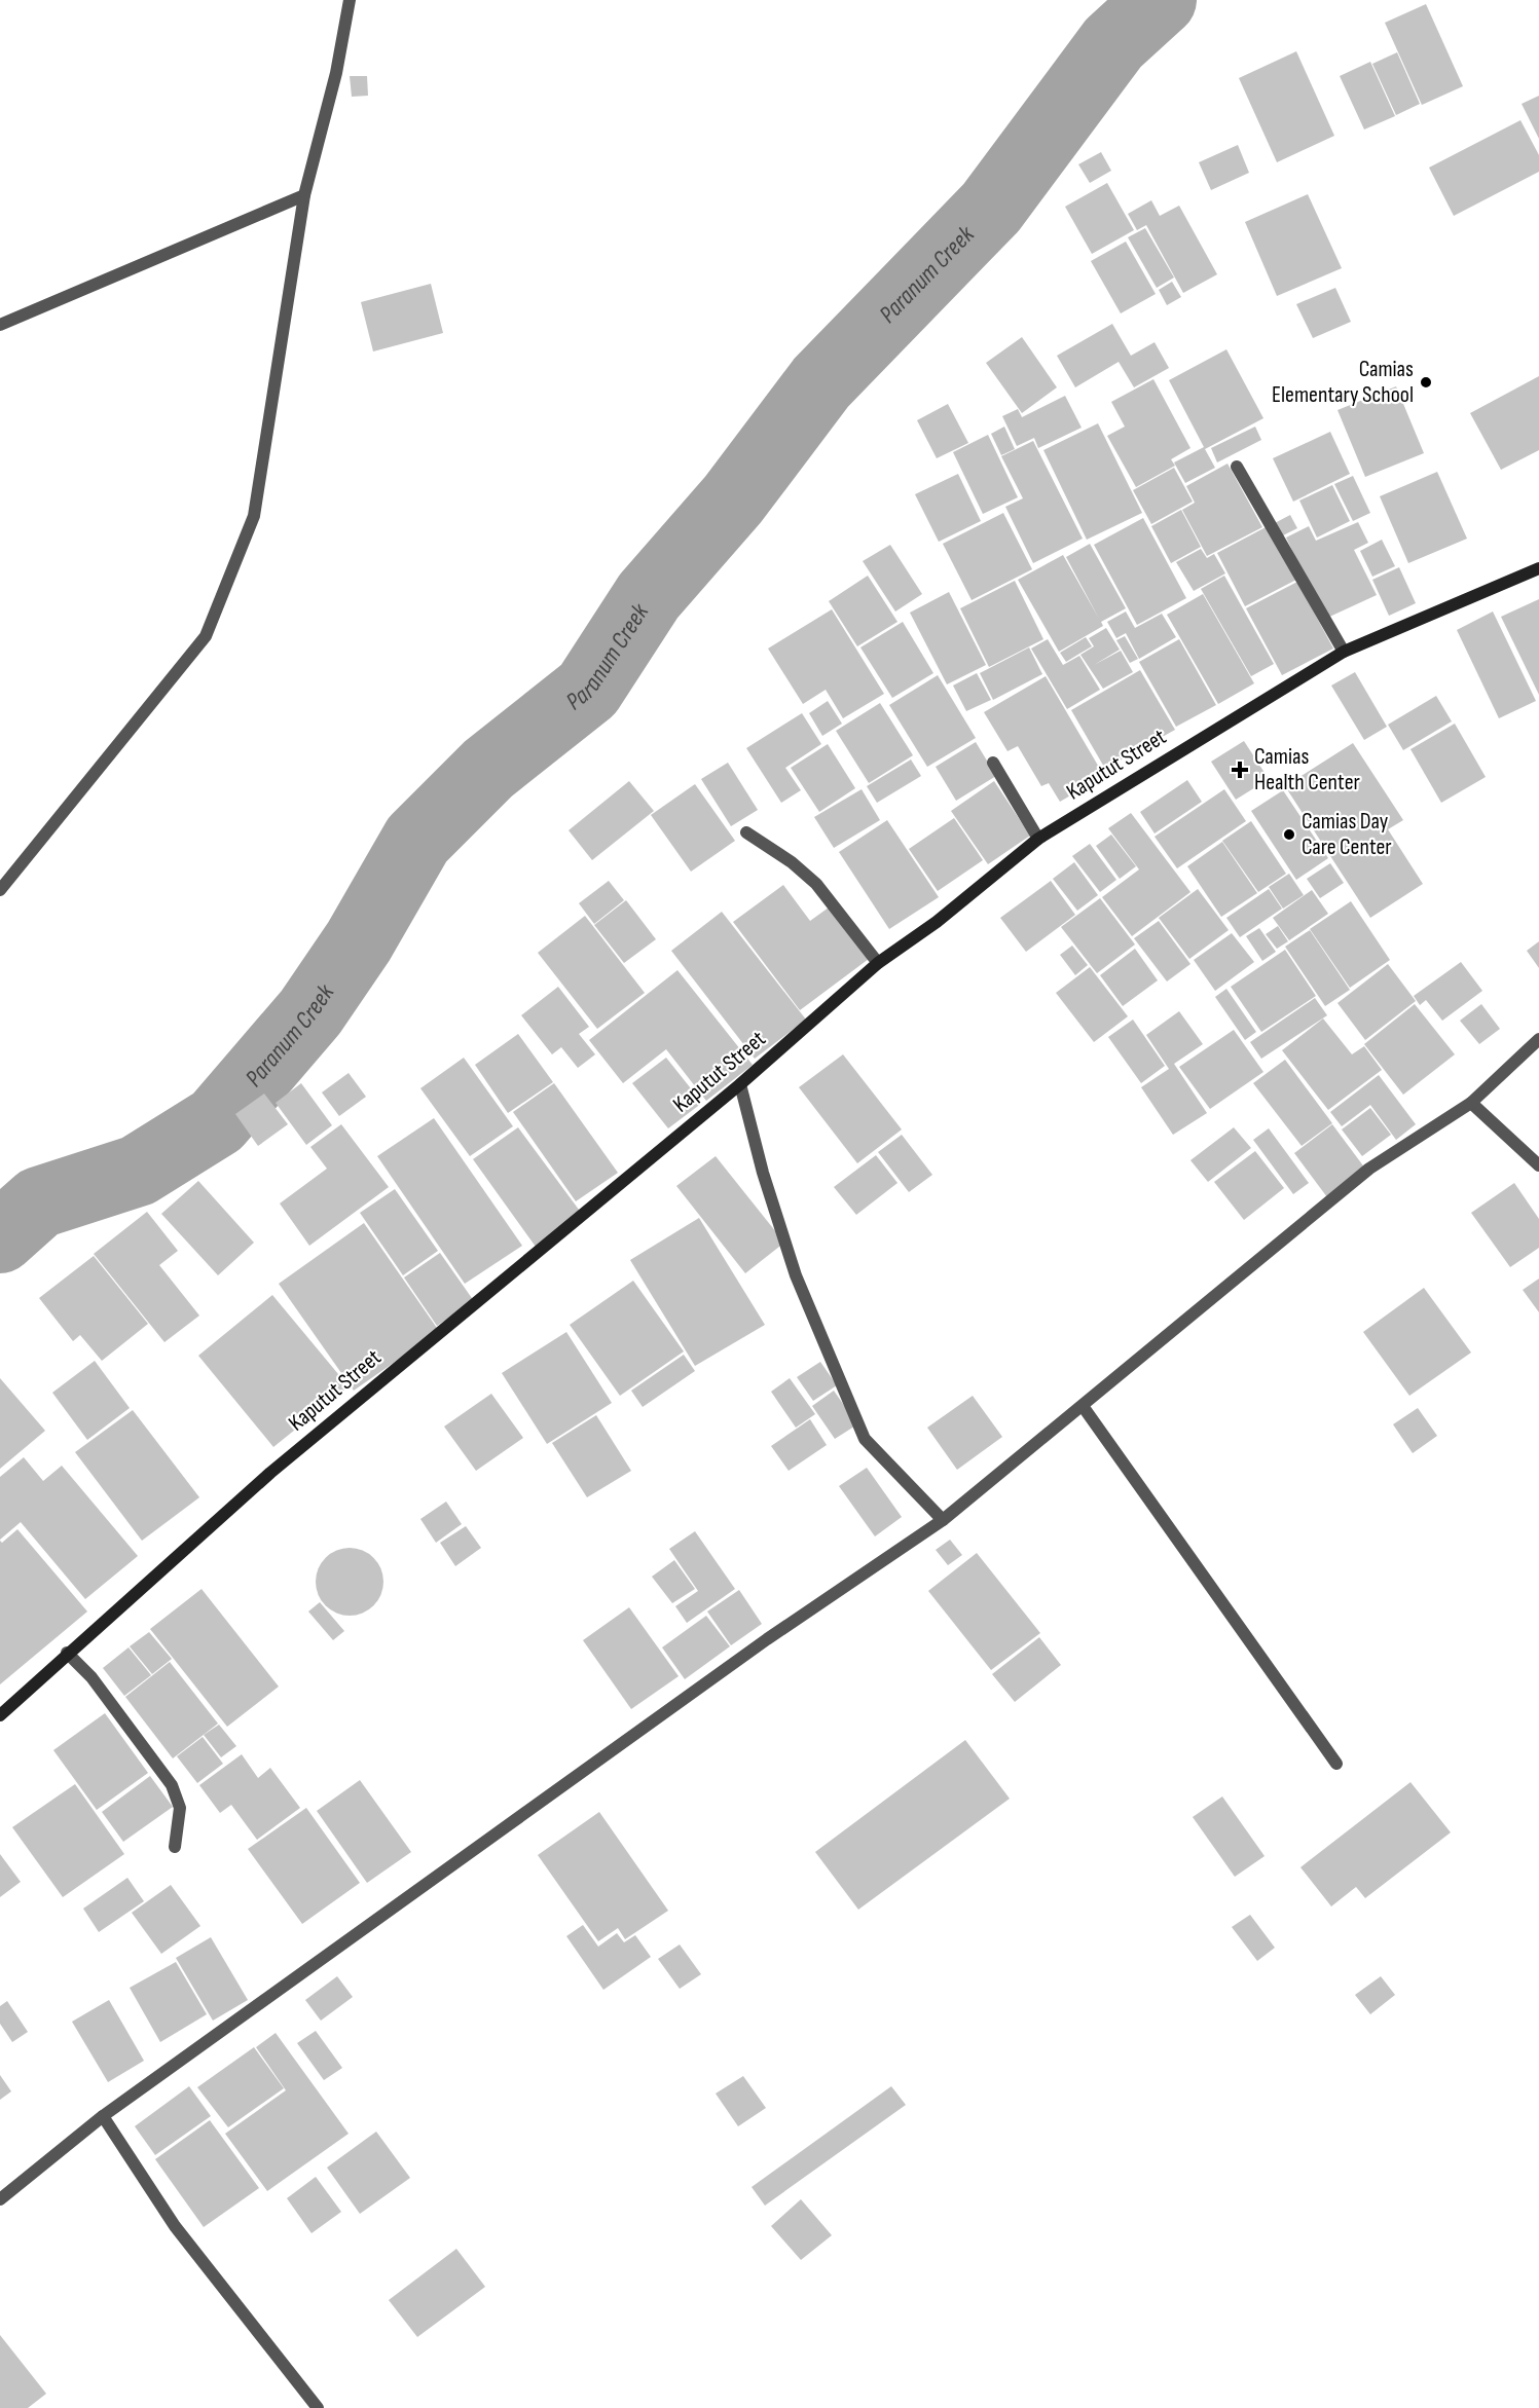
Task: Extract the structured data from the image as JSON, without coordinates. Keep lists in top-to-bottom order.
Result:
{
  "streets": {
    "street": ["Kaputut Street"]
  },
  "water": ["Paranum Creek"],
  "places": {
    "other": ["Camias Elementary School", "Camias Day Care Center"],
    "health": ["Camias Health Center"]
  }
}
